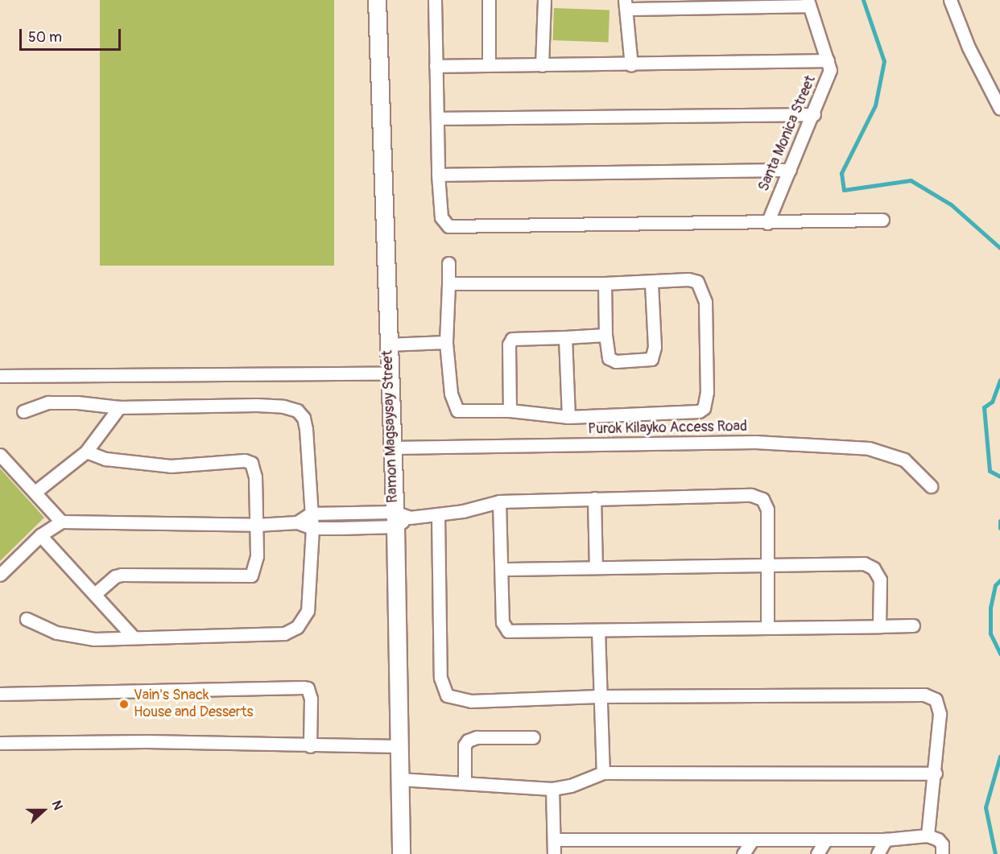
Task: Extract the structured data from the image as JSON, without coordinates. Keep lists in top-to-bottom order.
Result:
{
  "streets": {
    "main road": ["Ramon Magsaysay Street"],
    "street": ["Santa Monica Street", "Purok Kilayko Access Road"]
  },
  "crossings": [
    ["Ramon Magsaysay Street", "Purok Kilayko Access Road"]
  ],
  "places": ["Vain's Snack House and Desserts"],
  "scale_bar": "50 m",
  "north": "right"
}
